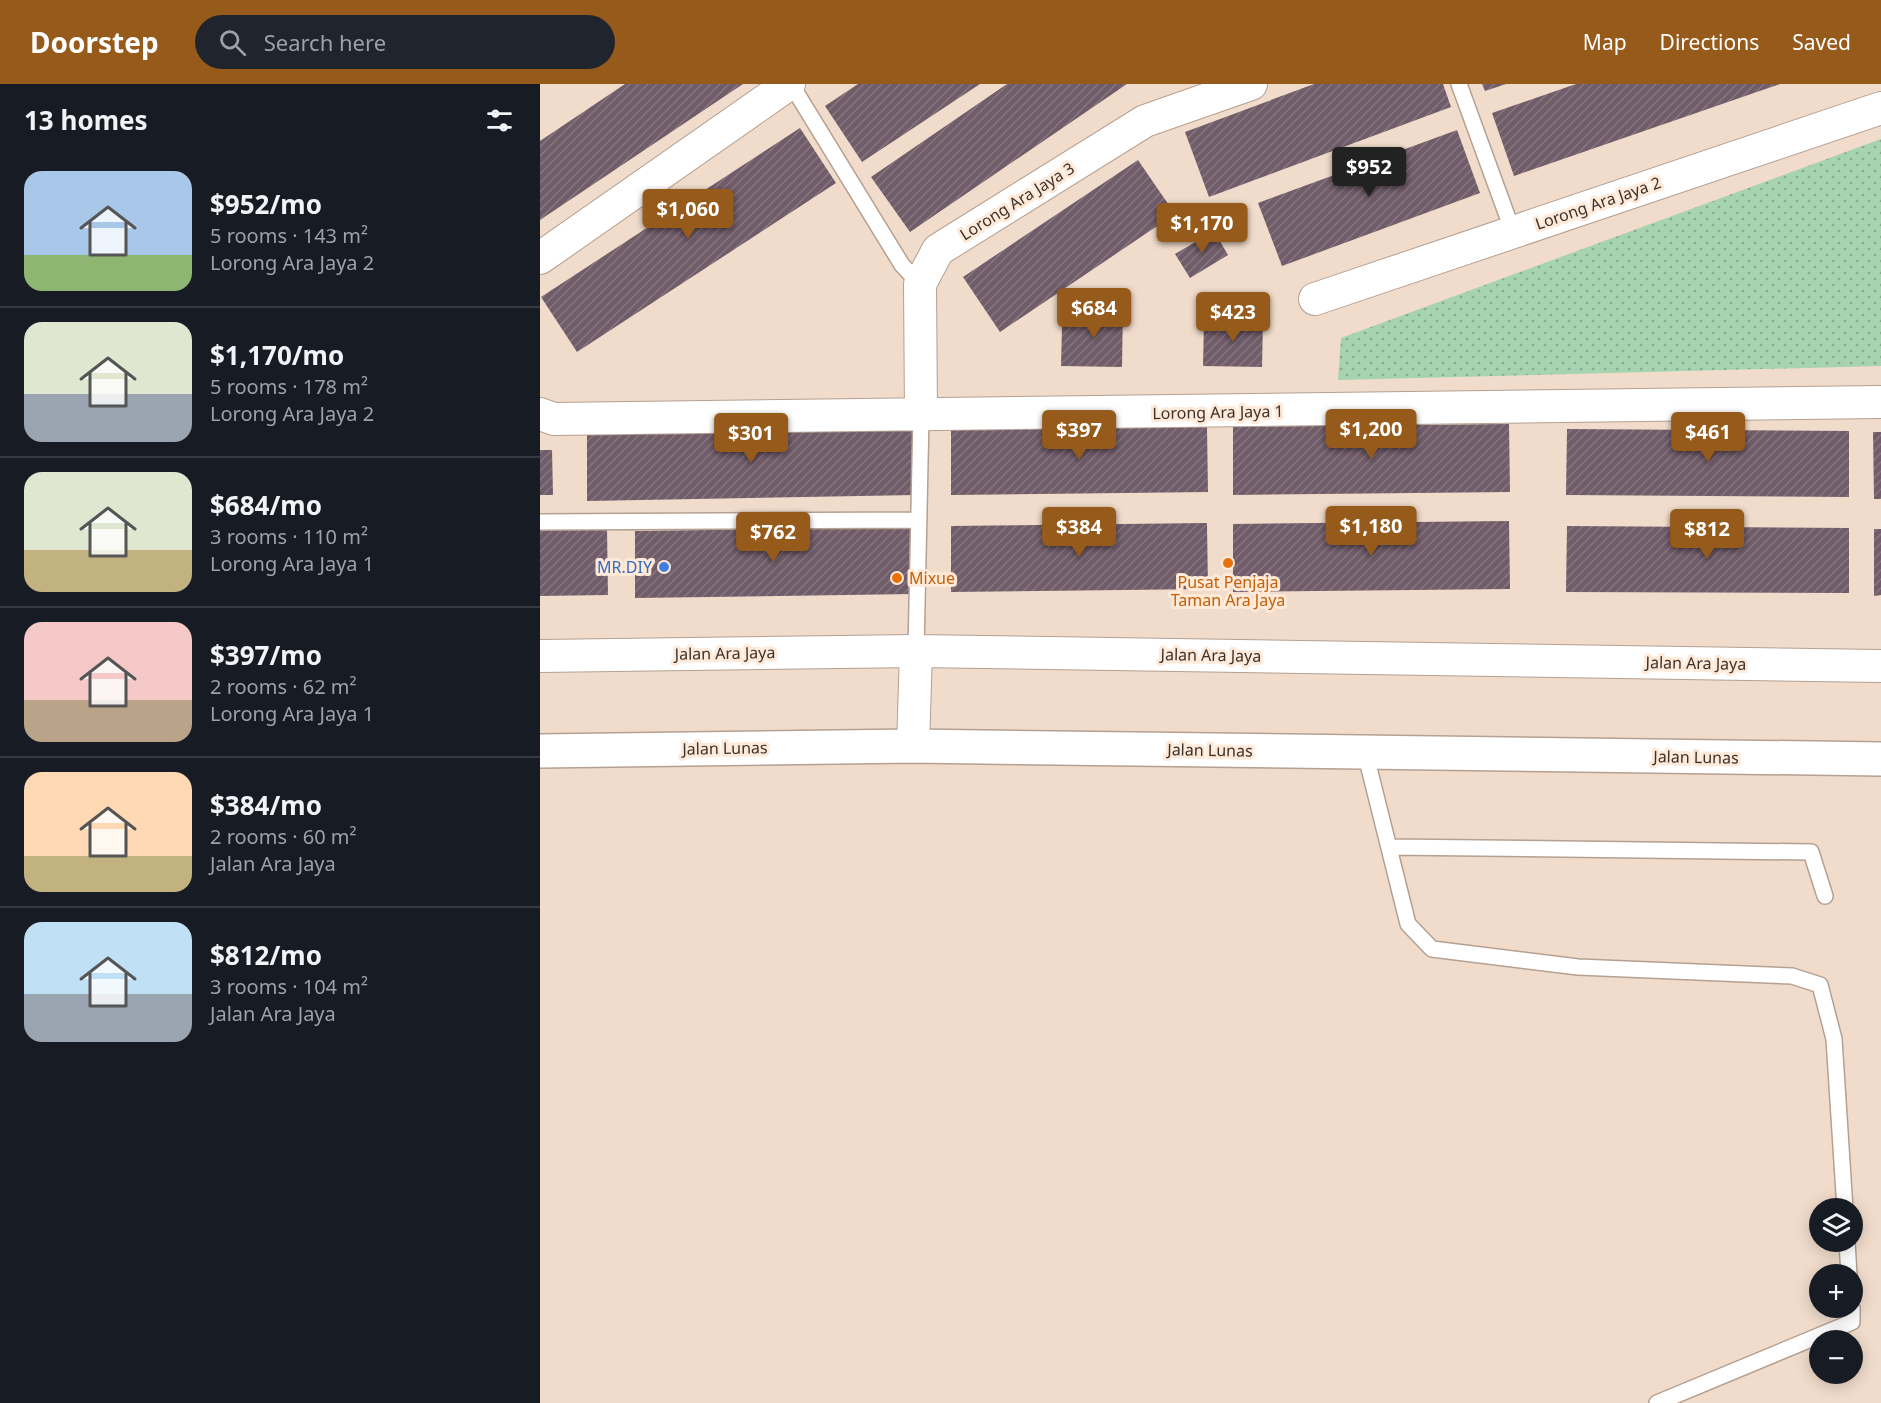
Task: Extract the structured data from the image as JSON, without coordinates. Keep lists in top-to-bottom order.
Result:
{
  "streets": {
    "main road": ["Jalan Lunas"],
    "street": [
      "Lorong Ara Jaya 3",
      "Lorong Ara Jaya 2",
      "Lorong Ara Jaya 1",
      "Jalan Ara Jaya"
    ]
  },
  "crossings": [
    ["Lorong Ara Jaya 3", "Lorong Ara Jaya 1"]
  ],
  "places": ["Pusat Penjaja Taman Ara Jaya", "MR.DIY", "Mixue"],
  "page": {
    "header": "Doorstep",
    "search": "Search here",
    "nav": ["Map", "Directions", "Saved"],
    "heading": "13 homes",
    "price": [
      "$952",
      "$1,060",
      "$1,170",
      "$684",
      "$423",
      "$1,200",
      "$397",
      "$461",
      "$301",
      "$1,180",
      "$384",
      "$812",
      "$762"
    ],
    "list": [
      {
        "name": "$952/mo",
        "note": "5 rooms · 143 m² · Lorong Ara Jaya 2"
      },
      {
        "name": "$1,170/mo",
        "note": "5 rooms · 178 m² · Lorong Ara Jaya 2"
      },
      {
        "name": "$684/mo",
        "note": "3 rooms · 110 m² · Lorong Ara Jaya 1"
      },
      {
        "name": "$397/mo",
        "note": "2 rooms · 62 m² · Lorong Ara Jaya 1"
      },
      {
        "name": "$384/mo",
        "note": "2 rooms · 60 m² · Jalan Ara Jaya"
      },
      {
        "name": "$812/mo",
        "note": "3 rooms · 104 m² · Jalan Ara Jaya"
      }
    ],
    "map_buttons": ["+", "−"]
  }
}
